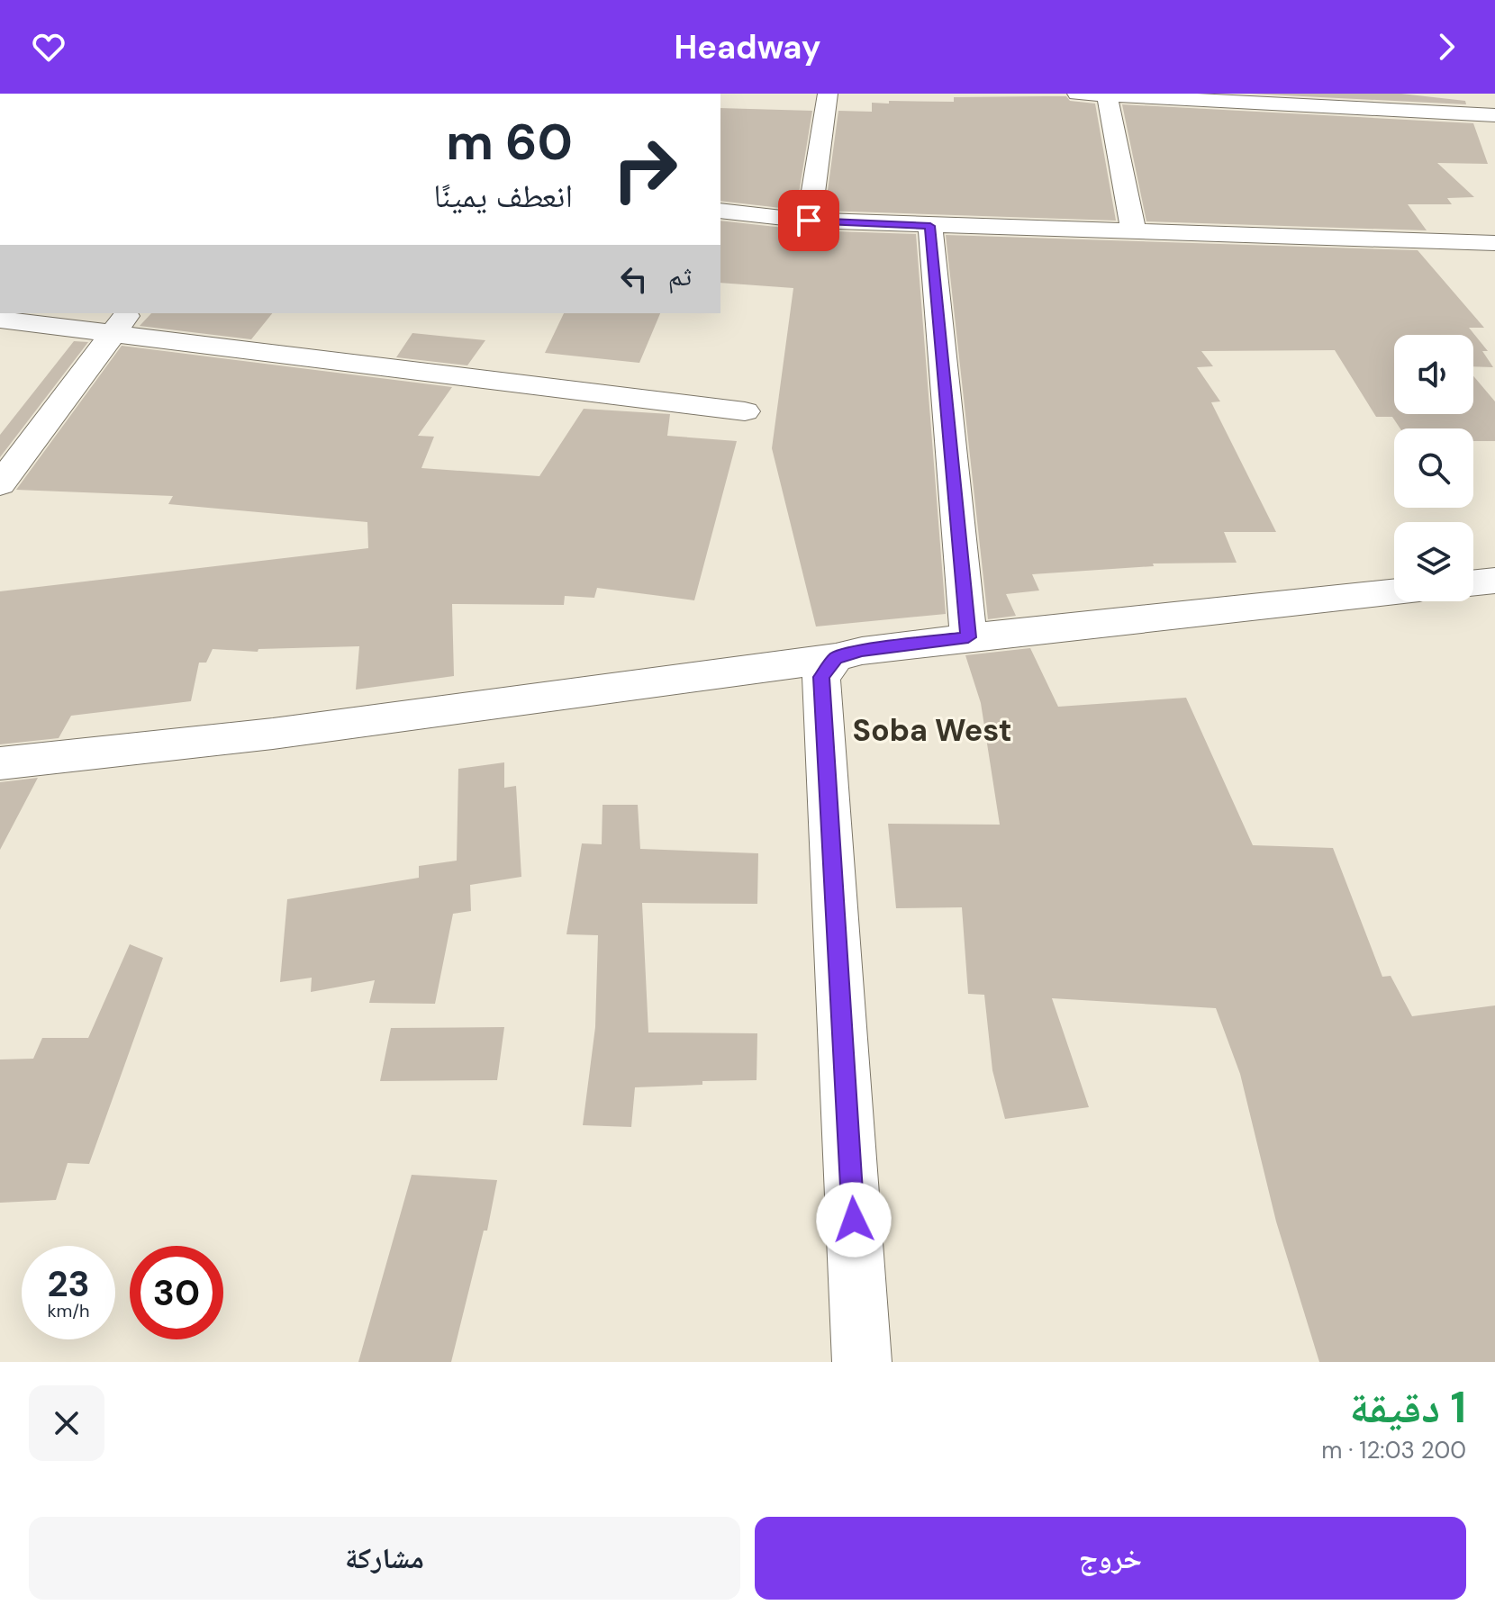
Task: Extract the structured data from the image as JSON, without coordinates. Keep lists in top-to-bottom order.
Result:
{
  "districts": ["Soba West"],
  "page": {
    "header": "Headway",
    "turn": ["60 m", "انعطف يمينًا"],
    "then": "ثم",
    "speed": "23 km/h",
    "limit": "30",
    "heading": ["1 دقيقة", "200 m · 12:03"],
    "buttons": ["خروج", "مشاركة"]
  }
}
